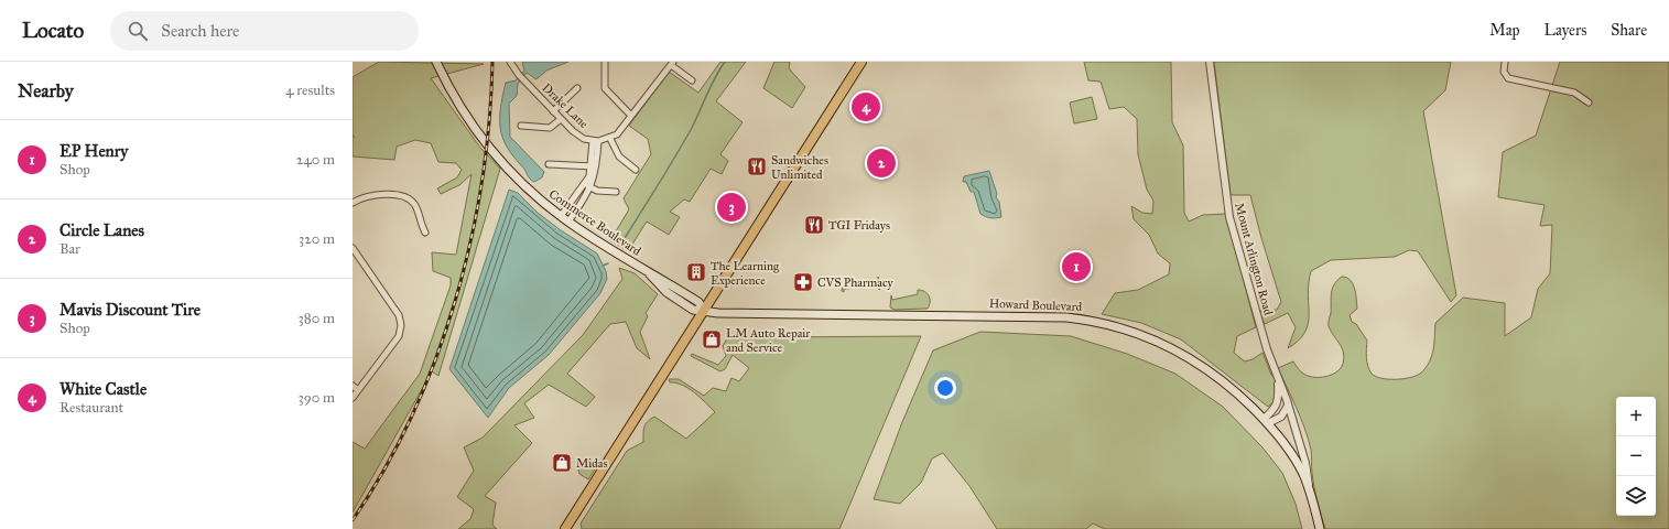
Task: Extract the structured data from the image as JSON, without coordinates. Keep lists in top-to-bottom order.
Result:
{
  "streets": {
    "main road": ["Commerce Boulevard", "Howard Boulevard"],
    "street": ["Drake Lane", "Mount Arlington Road"]
  },
  "crossings": [
    ["Commerce Boulevard", "Howard Boulevard"],
    ["Mount Arlington Road", "Howard Boulevard"]
  ],
  "places": {
    "restaurant": ["Sandwiches Unlimited", "TGI Fridays"],
    "building": ["The Learning Experience"],
    "pharmacy": ["CVS Pharmacy"],
    "shop": ["LM Auto Repair and Service", "Midas"]
  },
  "page": {
    "header": "Locato",
    "search": "Search here",
    "nav": ["Map", "Layers", "Share"],
    "heading": ["Nearby", "4 results"],
    "pins": [
      "4",
      "2",
      "3",
      "1"
    ],
    "list": [
      {
        "mark": "1",
        "name": "EP Henry",
        "note": "Shop",
        "value": "240 m"
      },
      {
        "mark": "2",
        "name": "Circle Lanes",
        "note": "Bar",
        "value": "320 m"
      },
      {
        "mark": "3",
        "name": "Mavis Discount Tire",
        "note": "Shop",
        "value": "380 m"
      },
      {
        "mark": "4",
        "name": "White Castle",
        "note": "Restaurant",
        "value": "390 m"
      }
    ],
    "map_buttons": ["+", "−"]
  }
}
